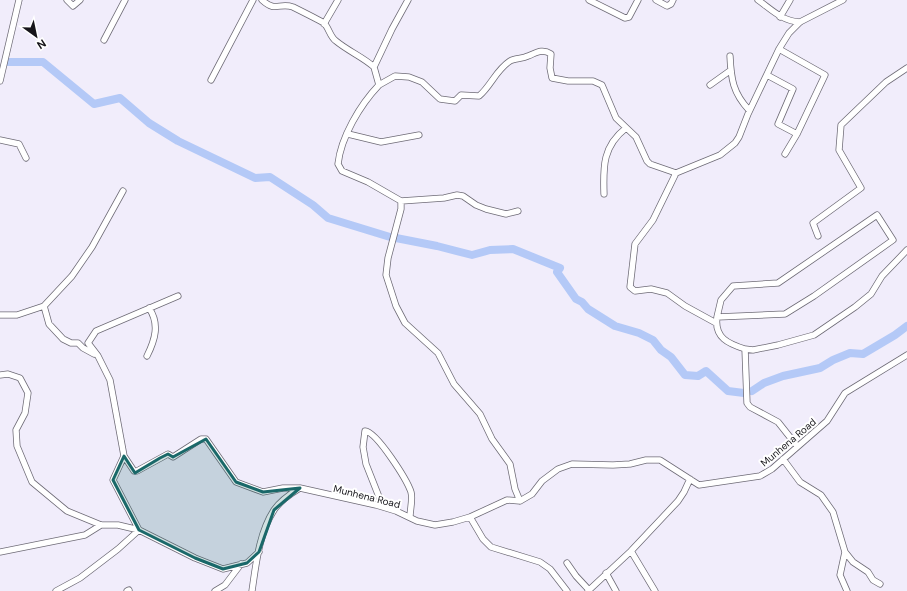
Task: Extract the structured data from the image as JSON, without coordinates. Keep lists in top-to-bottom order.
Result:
{
  "streets": {
    "street": ["Munhena Road"]
  },
  "north": "bottom right"
}
